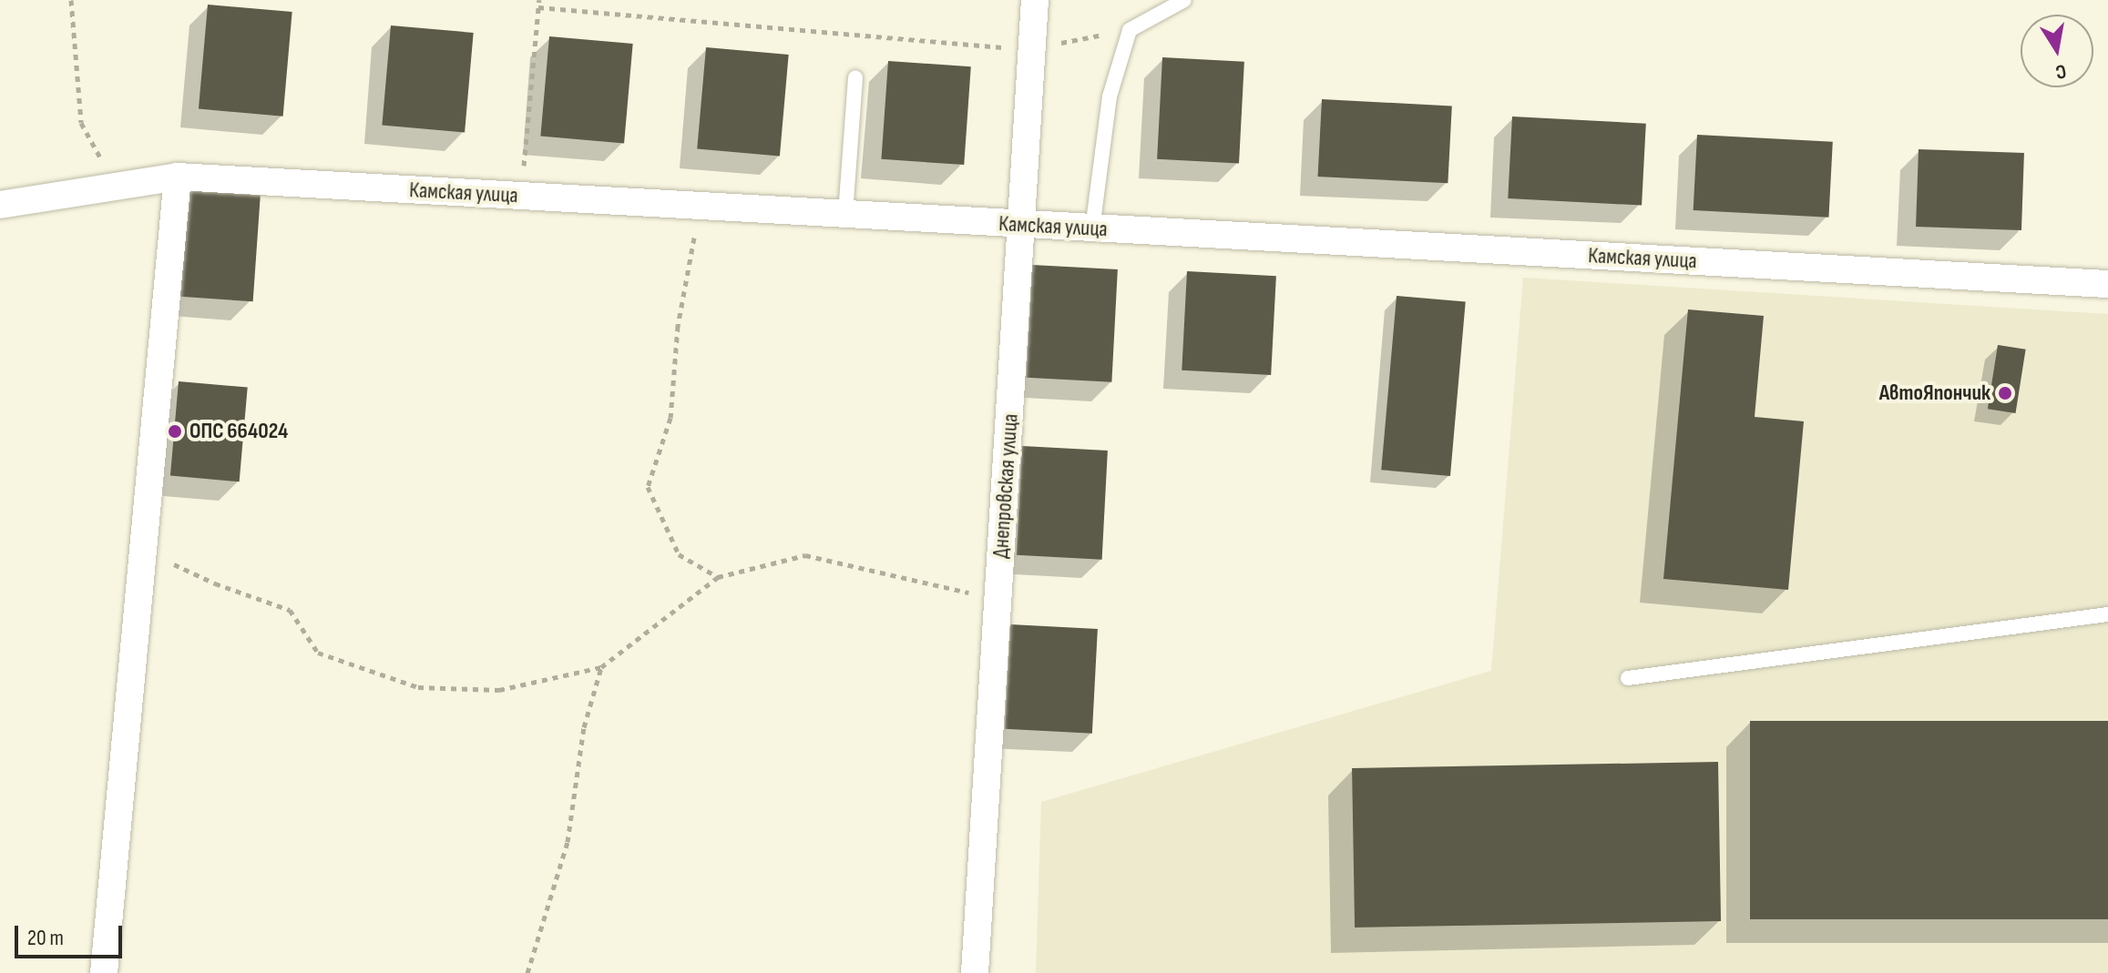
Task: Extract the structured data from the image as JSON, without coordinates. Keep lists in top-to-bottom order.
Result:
{
  "streets": {
    "street": ["Камская улица", "Днепровская улица"]
  },
  "crossings": [
    ["Камская улица", "Днепровская улица"]
  ],
  "places": ["АвтоЯпончик", "ОПС 664024"],
  "scale_bar": "20 m",
  "north": "bottom"
}
